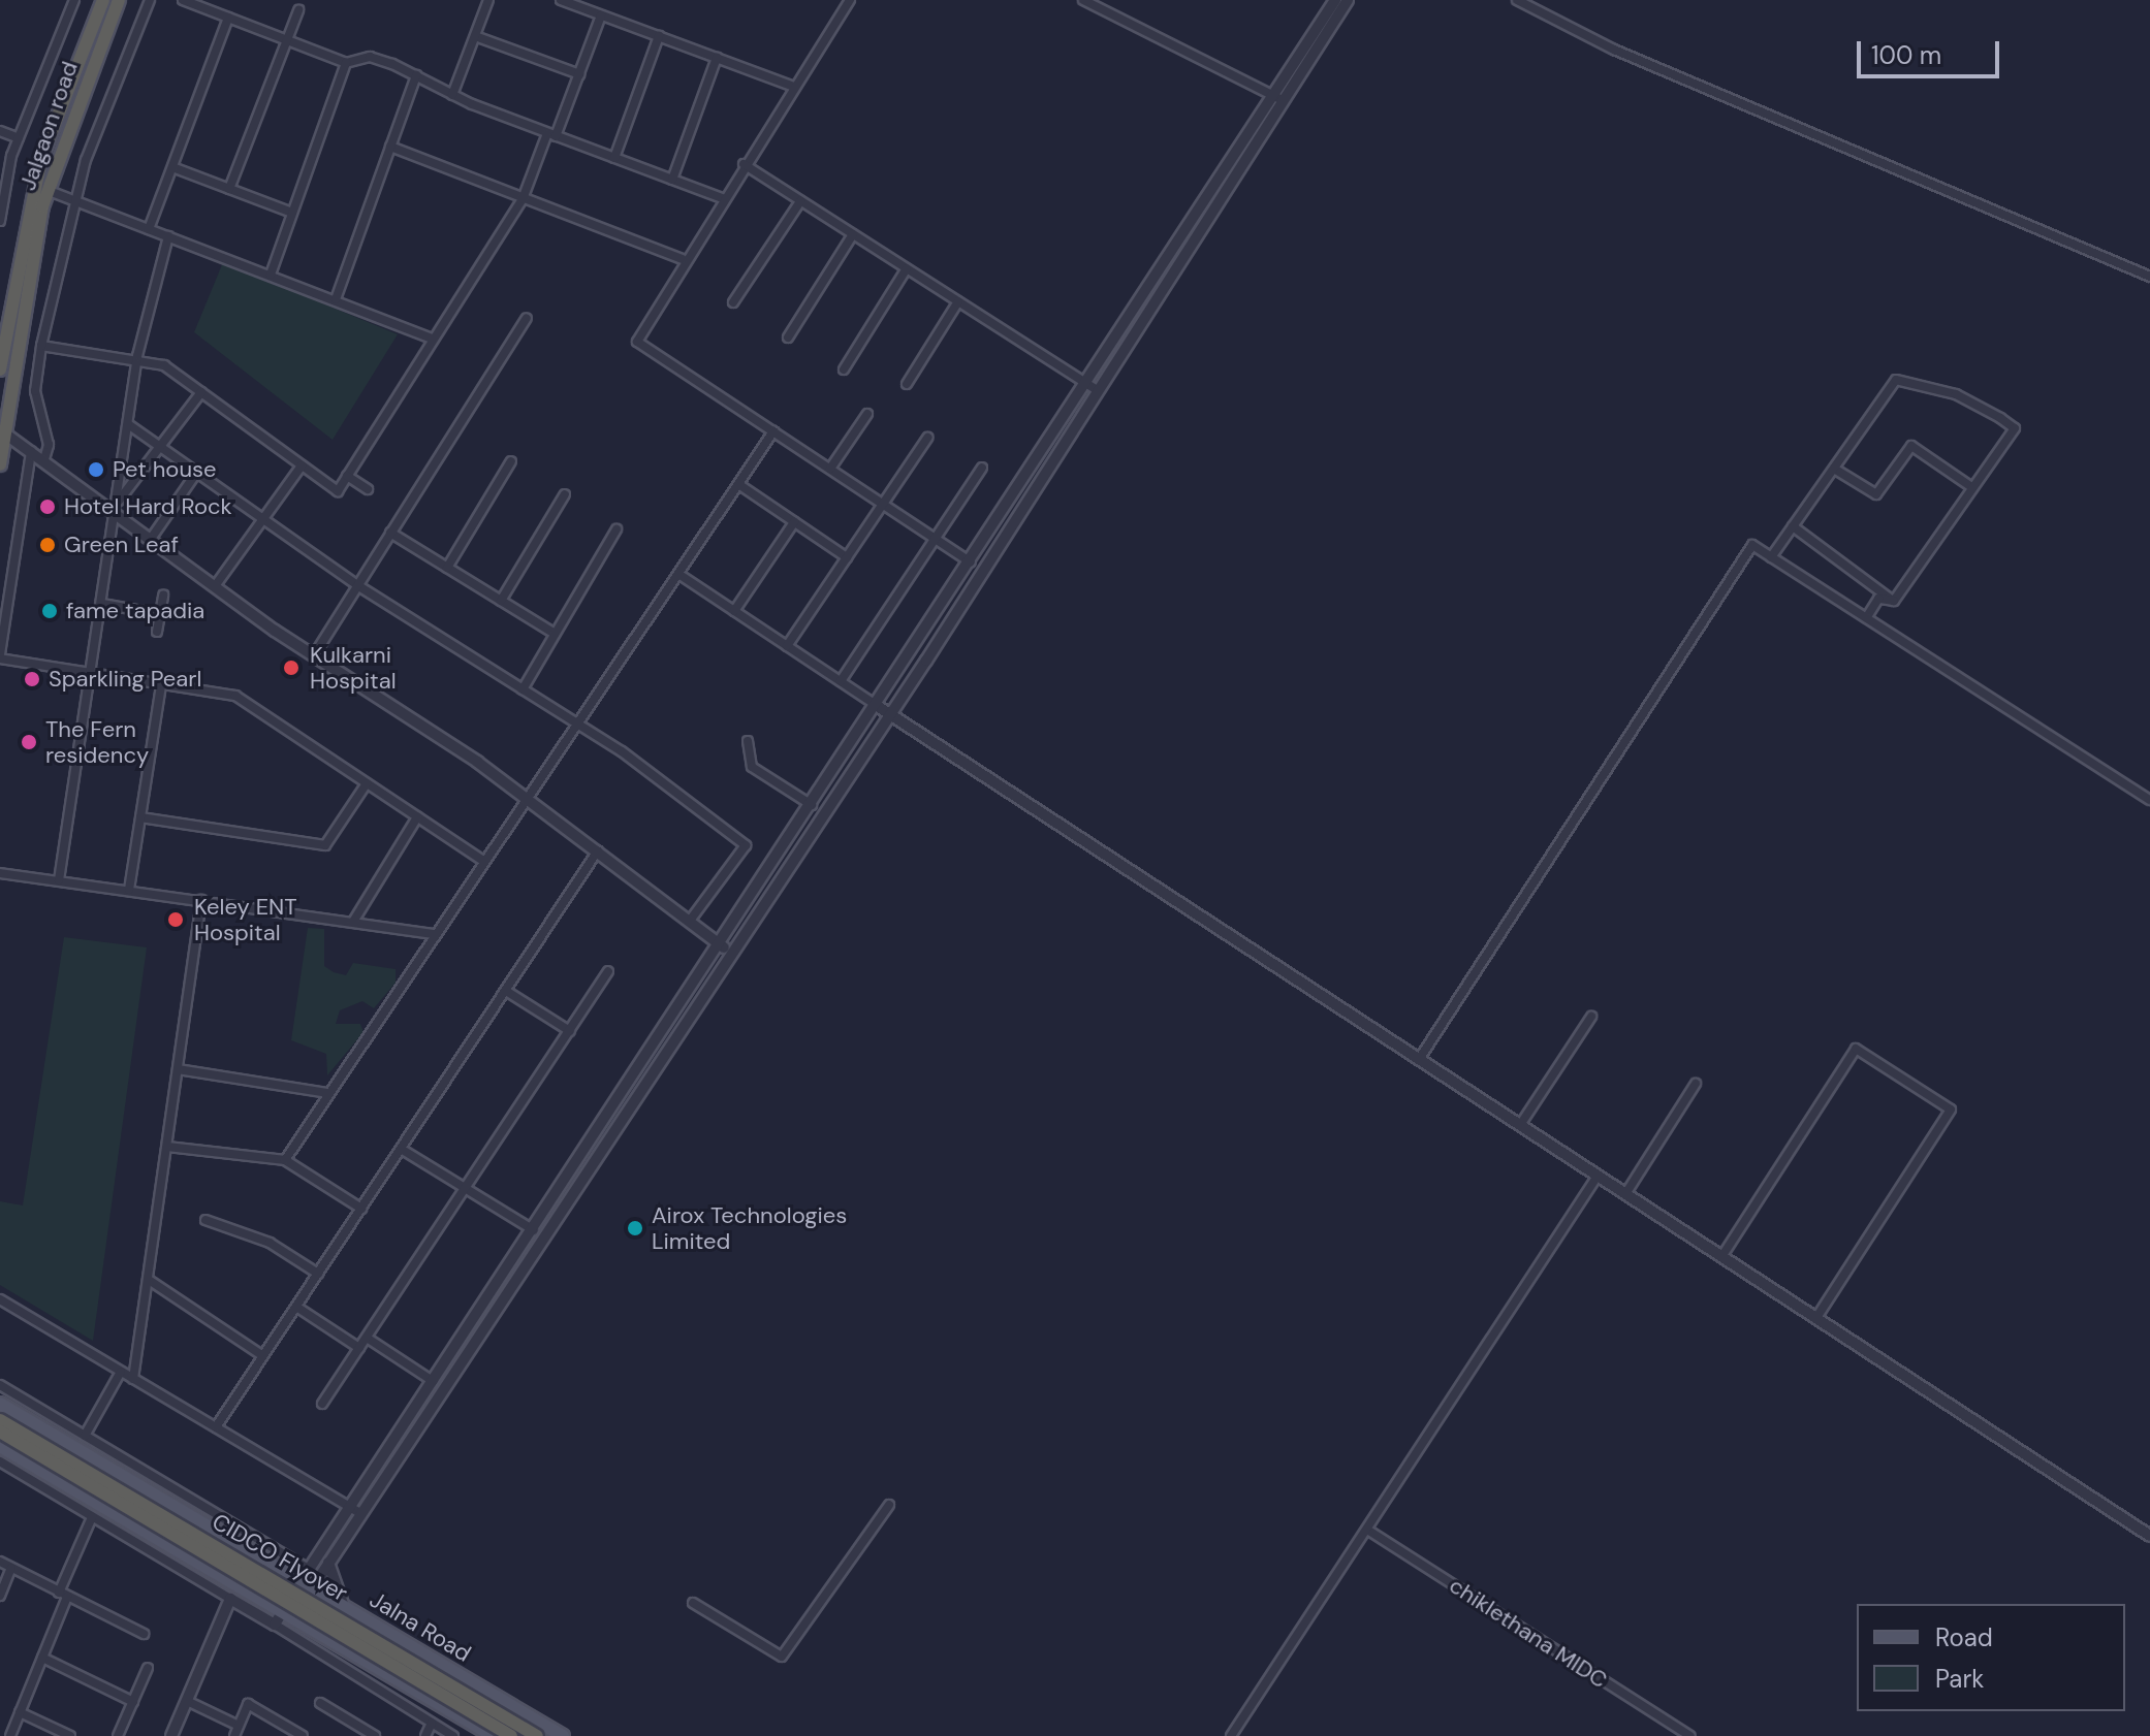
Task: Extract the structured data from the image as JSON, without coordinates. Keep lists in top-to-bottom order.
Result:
{
  "streets": {
    "highway": ["Jalgaon road", "CIDCO Flyover"],
    "main road": ["Jalna Road"],
    "street": ["chiklethana MIDC"]
  },
  "places": [
    "Pet house",
    "Hotel Hard Rock",
    "Green Leaf",
    "fame tapadia",
    "Kulkarni Hospital",
    "Sparkling Pearl",
    "The Fern residency",
    "Keley ENT Hospital",
    "Airox Technologies Limited"
  ],
  "legend": ["Road", "Park"],
  "scale_bar": "100 m"
}
